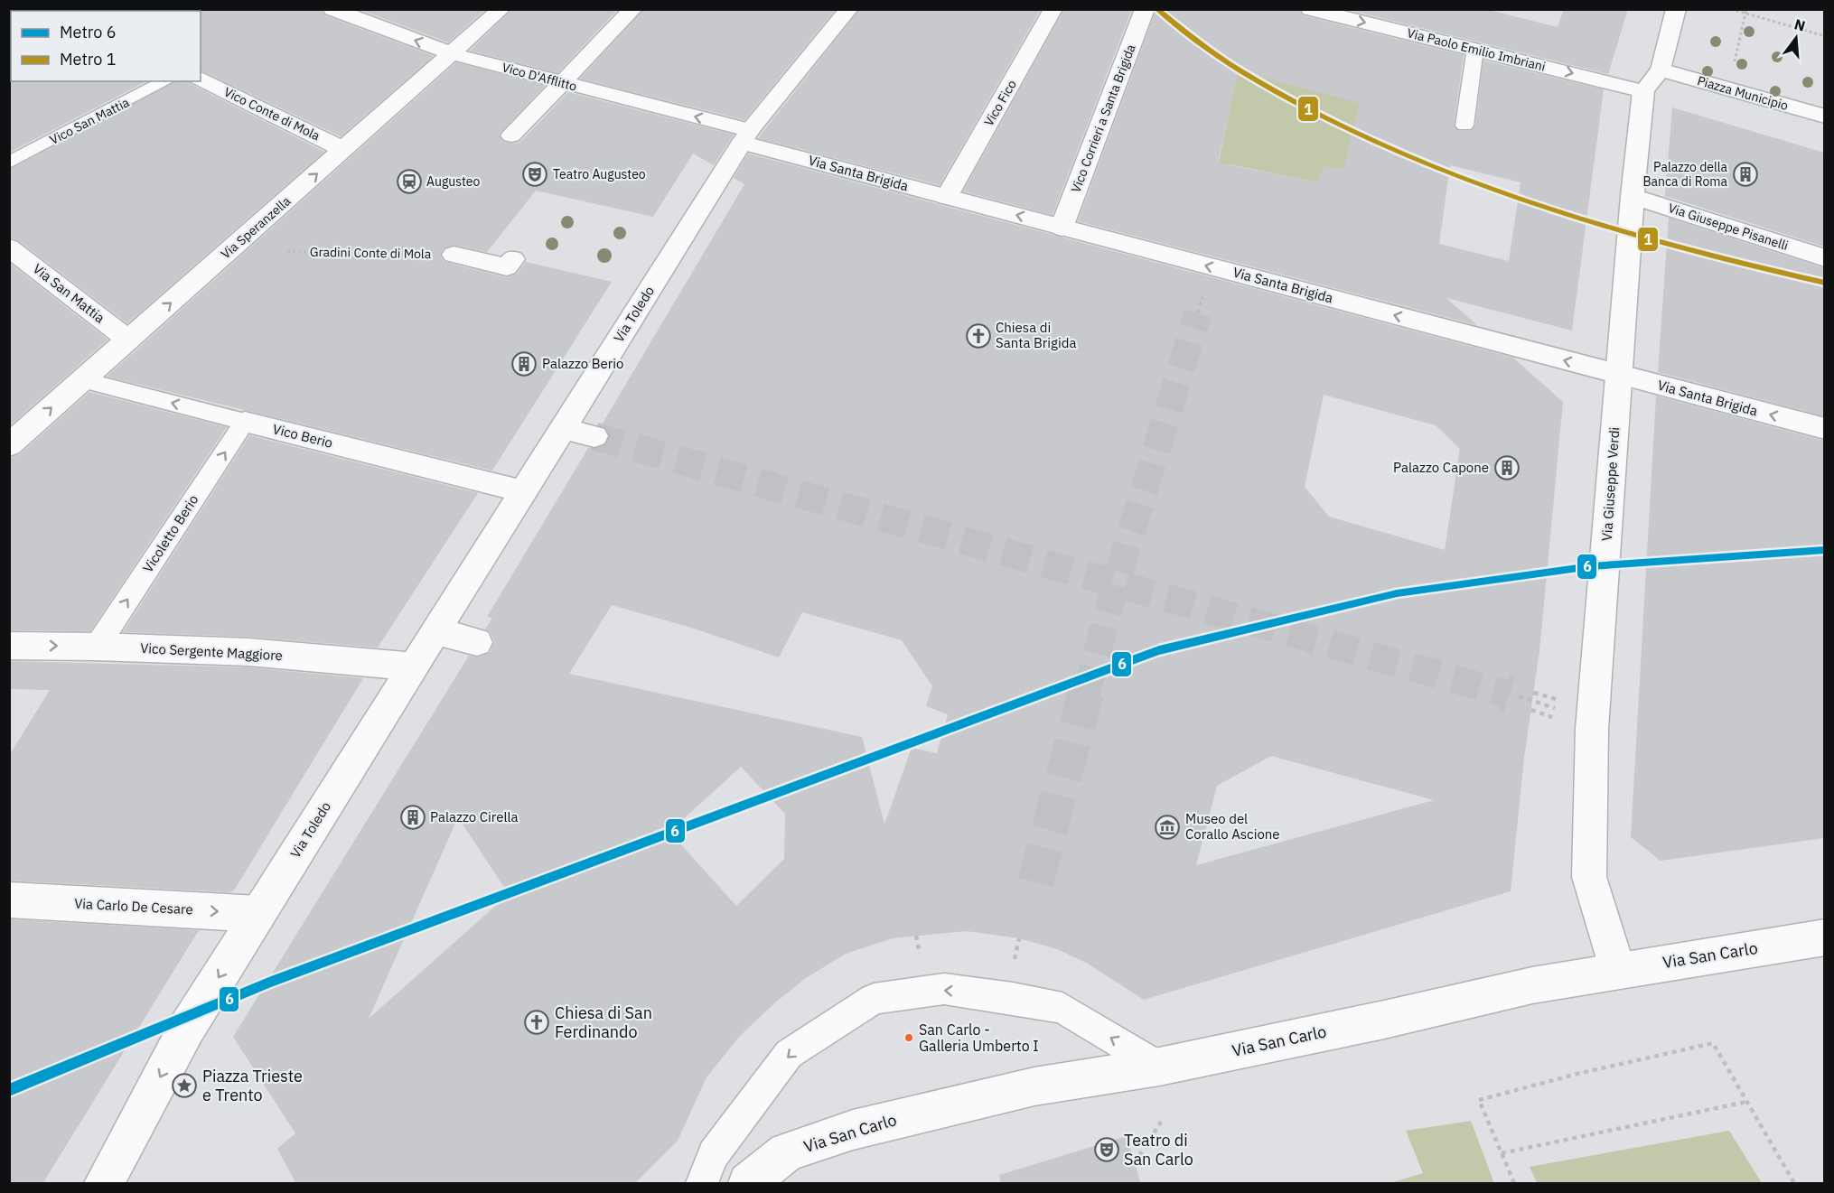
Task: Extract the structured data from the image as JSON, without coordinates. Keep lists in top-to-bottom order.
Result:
{
  "streets": {
    "street": [
      "Via Paolo Emilio Imbriani",
      "Vico D'Afflitto",
      "Piazza Municipio",
      "Vico Fico",
      "Vico Conte di Mola",
      "Vico Corrieri a Santa Brigida",
      "Via Santa Brigida",
      "Via Giuseppe Pisanelli",
      "Via Speranzella",
      "Via San Mattia",
      "Via Toledo",
      "Vico Berio",
      "Via Giuseppe Verdi",
      "Vico Sergente Maggiore",
      "Via Carlo De Cesare",
      "Via San Carlo"
    ],
    "lane": ["Vico San Mattia", "Vicoletto Berio"],
    "path": ["Gradini Conte di Mola"]
  },
  "crossings": [
    ["Via Paolo Emilio Imbriani", "Piazza Municipio"],
    ["Via Paolo Emilio Imbriani", "Via Giuseppe Verdi"],
    ["Vico D'Afflitto", "Via Santa Brigida"],
    ["Vico D'Afflitto", "Via Speranzella"],
    ["Vico D'Afflitto", "Via Toledo"],
    ["Piazza Municipio", "Via Giuseppe Verdi"],
    ["Vico Fico", "Via Santa Brigida"],
    ["Vico Conte di Mola", "Via Speranzella"],
    ["Vico Corrieri a Santa Brigida", "Via Santa Brigida"],
    ["Via Santa Brigida", "Via Toledo"],
    ["Via Santa Brigida", "Via Giuseppe Verdi"],
    ["Via Giuseppe Pisanelli", "Via Giuseppe Verdi"],
    ["Via Speranzella", "Via San Mattia"],
    ["Via Speranzella", "Vico Berio"],
    ["Via Toledo", "Vico Berio"],
    ["Via Toledo", "Vico Sergente Maggiore"],
    ["Via Toledo", "Via Carlo De Cesare"],
    ["Vico Berio", "Vicoletto Berio"],
    ["Via Giuseppe Verdi", "Via San Carlo"],
    ["Vicoletto Berio", "Vico Sergente Maggiore"]
  ],
  "one_way": [
    "Via Paolo Emilio Imbriani",
    "Vico D'Afflitto",
    "Via Santa Brigida",
    "Via Speranzella",
    "Vico Berio",
    "Vicoletto Berio",
    "Via Carlo De Cesare"
  ],
  "places": {
    "theatre": ["Teatro Augusteo", "Teatro di San Carlo"],
    "building": [
      "Palazzo della Banca di Roma",
      "Palazzo Berio",
      "Palazzo Capone",
      "Palazzo Cirella"
    ],
    "station": ["Augusteo"],
    "church": ["Chiesa di Santa Brigida", "Chiesa di San Ferdinando"],
    "museum": ["Museo del Corallo Ascione"],
    "other": ["San Carlo - Galleria Umberto I"],
    "place": ["Piazza Trieste e Trento"]
  },
  "lines": ["metro line 1", "metro line 6"],
  "legend": ["Metro 6", "Metro 1"],
  "north": "top"
}
